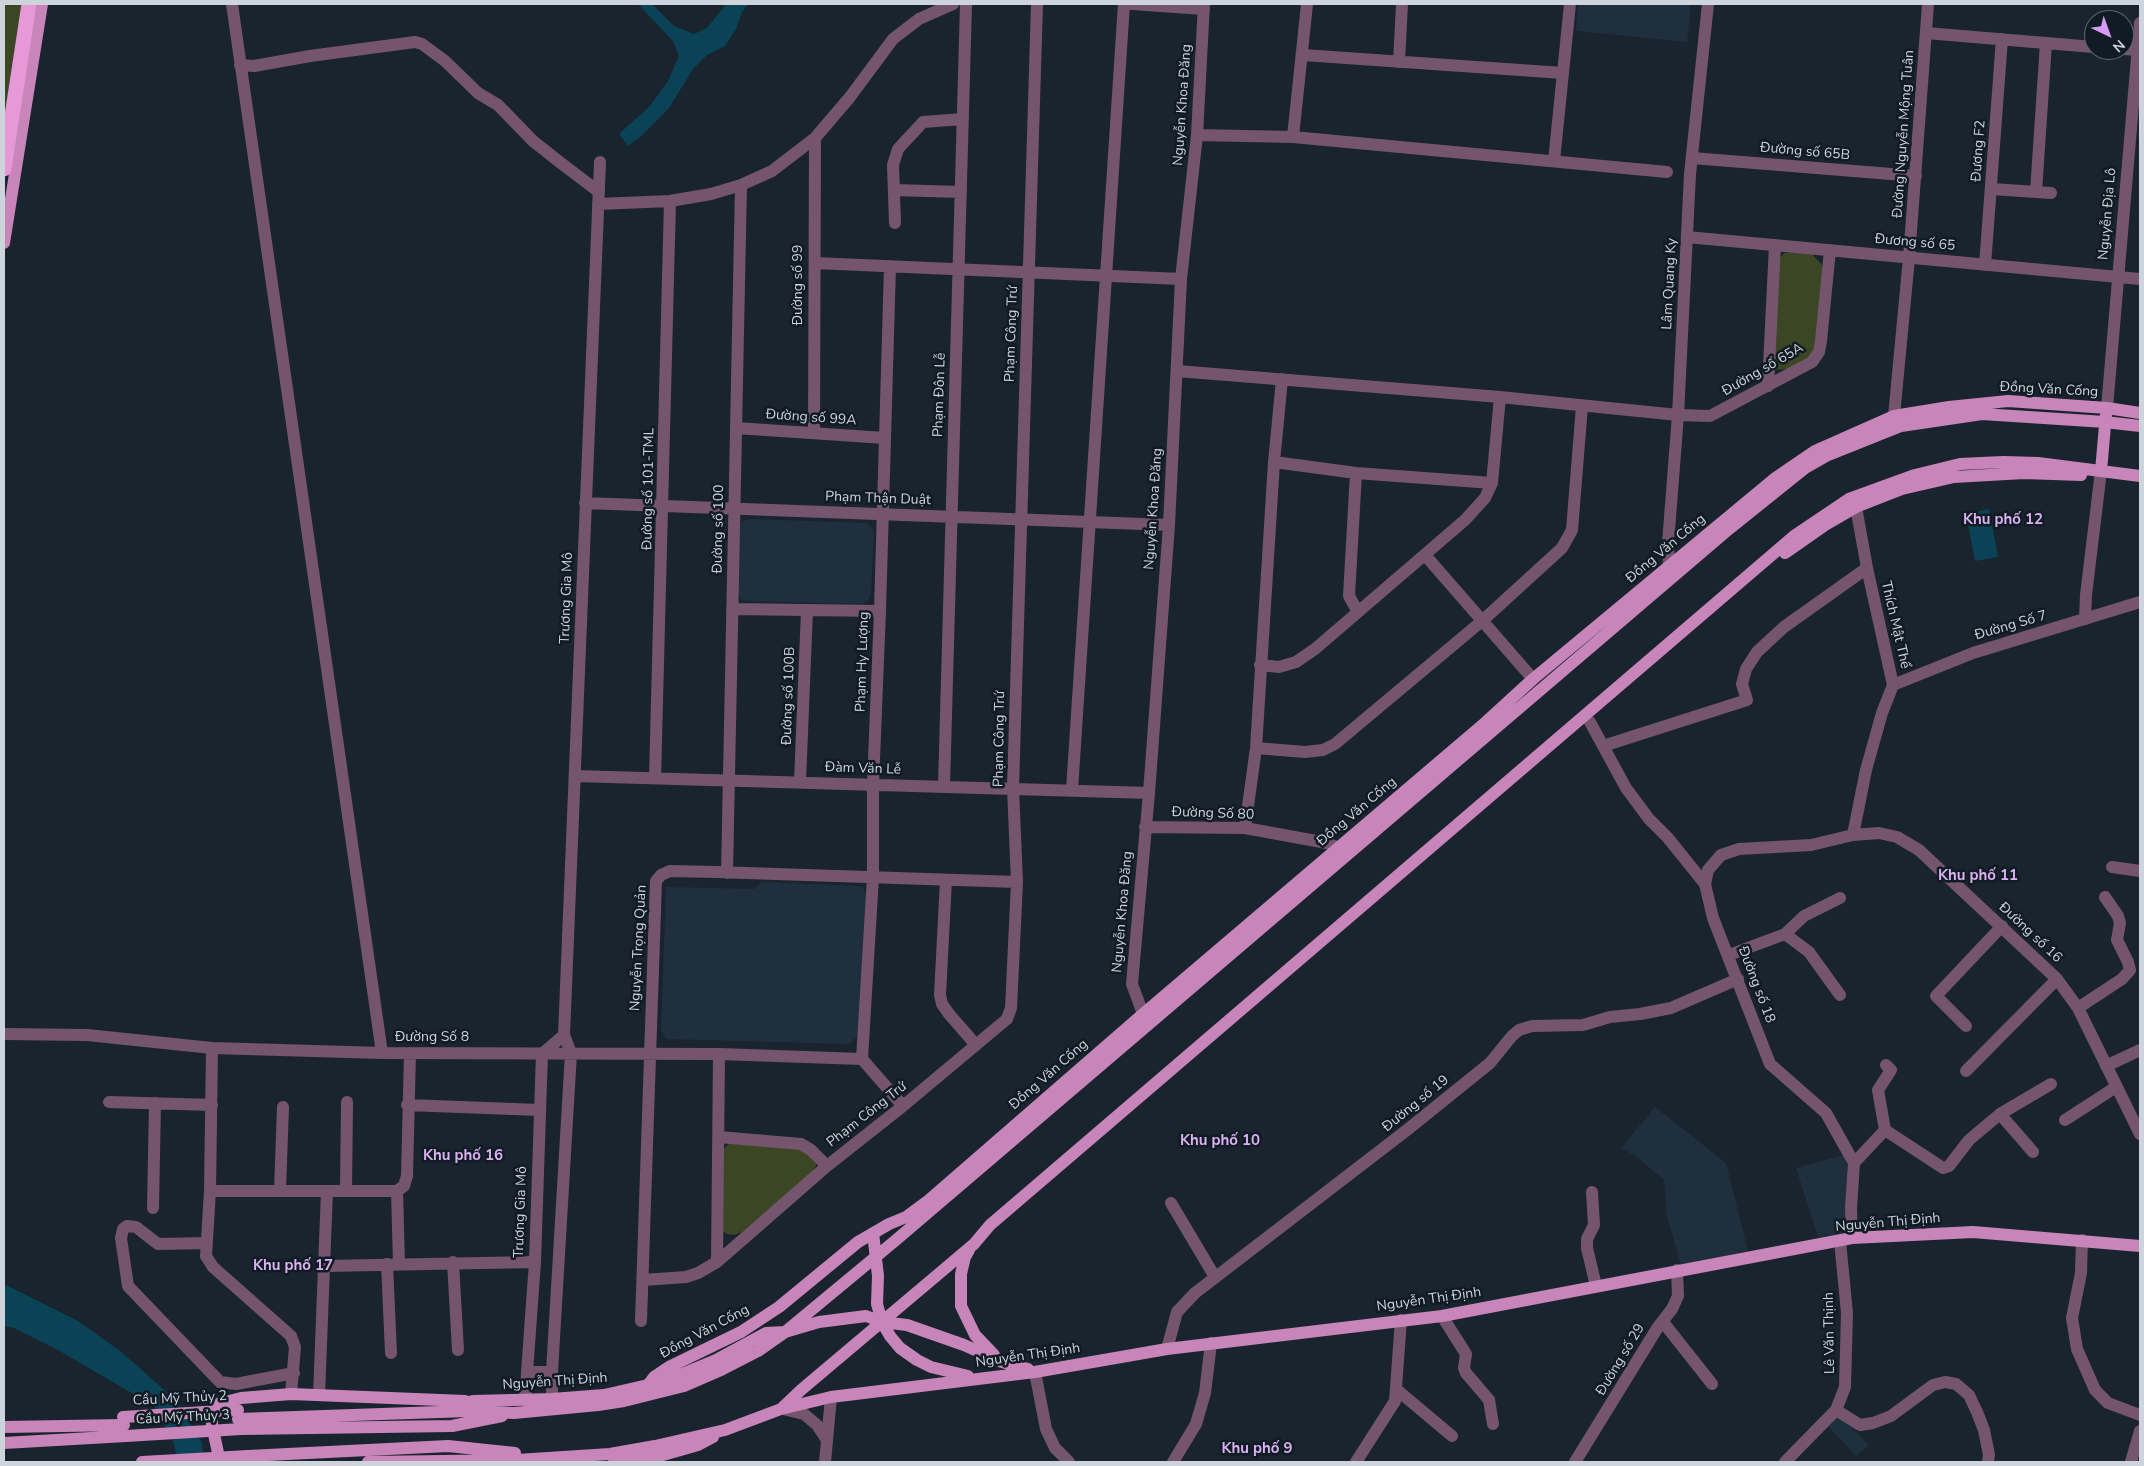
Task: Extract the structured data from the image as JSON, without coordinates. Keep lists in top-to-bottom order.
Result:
{
  "streets": {
    "main road": ["Đồng Văn Cống", "Nguyễn Thị Định", "Cầu Mỹ Thủy 2"],
    "street": [
      "Nguyễn Khoa Đăng",
      "Đường Nguyễn Mộng Tuân",
      "Đương F2",
      "Đường số 65B",
      "Nguyễn Địa Lô",
      "Đương số 65",
      "Lâm Quang Ky",
      "Đường số 99",
      "Phạm Công Trứ",
      "Đường số 65A",
      "Phạm Đôn Lễ",
      "Đường số 99A",
      "Đường số 101-TML",
      "Phạm Thận Duật",
      "Đường số 100",
      "Trương Gia Mô",
      "Thích Mật Thể",
      "Đường Số 7",
      "Phạm Hy Lượng",
      "Đường số 100B",
      "Đàm Văn Lễ",
      "Đường Số 80",
      "Đường số 16",
      "Nguyễn Trọng Quản",
      "Đường số 18",
      "Đường Số 8",
      "Đường số 19",
      "Lê Văn Thịnh",
      "Đường số 29"
    ]
  },
  "crossings": [
    ["Nguyễn Khoa Đăng", "Đường số 65A"],
    ["Nguyễn Khoa Đăng", "Đồng Văn Cống"],
    ["Nguyễn Khoa Đăng", "Phạm Thận Duật"],
    ["Nguyễn Khoa Đăng", "Đàm Văn Lễ"],
    ["Nguyễn Khoa Đăng", "Đường Số 80"],
    ["Đường Nguyễn Mộng Tuân", "Đường số 65B"],
    ["Đường Nguyễn Mộng Tuân", "Đương số 65"],
    ["Đường Nguyễn Mộng Tuân", "Đồng Văn Cống"],
    ["Đương F2", "Đương số 65"],
    ["Đường số 65B", "Lâm Quang Ky"],
    ["Nguyễn Địa Lô", "Đương số 65"],
    ["Nguyễn Địa Lô", "Đồng Văn Cống"],
    ["Đương số 65", "Lâm Quang Ky"],
    ["Đương số 65", "Đường số 65A"],
    ["Lâm Quang Ky", "Đường số 65A"],
    ["Lâm Quang Ky", "Đồng Văn Cống"],
    ["Đường số 99", "Đường số 99A"],
    ["Phạm Công Trứ", "Phạm Thận Duật"],
    ["Phạm Công Trứ", "Đàm Văn Lễ"],
    ["Phạm Công Trứ", "Nguyễn Trọng Quản"],
    ["Đồng Văn Cống", "Đường Số 80"],
    ["Đồng Văn Cống", "Nguyễn Thị Định"],
    ["Phạm Đôn Lễ", "Phạm Thận Duật"],
    ["Phạm Đôn Lễ", "Đàm Văn Lễ"],
    ["Đường số 99A", "Đường số 100"],
    ["Đường số 99A", "Phạm Hy Lượng"],
    ["Đường số 101-TML", "Phạm Thận Duật"],
    ["Đường số 101-TML", "Đàm Văn Lễ"],
    ["Phạm Thận Duật", "Đường số 100"],
    ["Phạm Thận Duật", "Trương Gia Mô"],
    ["Phạm Thận Duật", "Phạm Hy Lượng"],
    ["Đường số 100", "Đàm Văn Lễ"],
    ["Đường số 100", "Nguyễn Trọng Quản"],
    ["Trương Gia Mô", "Đàm Văn Lễ"],
    ["Trương Gia Mô", "Đường Số 8"],
    ["Trương Gia Mô", "Nguyễn Thị Định"],
    ["Thích Mật Thể", "Đường Số 7"],
    ["Thích Mật Thể", "Đường số 16"],
    ["Phạm Hy Lượng", "Đàm Văn Lễ"],
    ["Phạm Hy Lượng", "Nguyễn Trọng Quản"],
    ["Phạm Hy Lượng", "Đường Số 8"],
    ["Đường số 100B", "Đàm Văn Lễ"],
    ["Đường số 16", "Đường số 18"],
    ["Nguyễn Trọng Quản", "Đường Số 8"],
    ["Đường số 18", "Đường số 19"],
    ["Đường số 19", "Nguyễn Thị Định"],
    ["Nguyễn Thị Định", "Lê Văn Thịnh"],
    ["Nguyễn Thị Định", "Đường số 29"],
    ["Nguyễn Thị Định", "Cầu Mỹ Thủy 2"]
  ],
  "districts": [
    "Khu phố 12",
    "Khu phố 11",
    "Khu phố 10",
    "Khu phố 16",
    "Khu phố 17",
    "Khu phố 9"
  ],
  "north": "bottom right"
}
